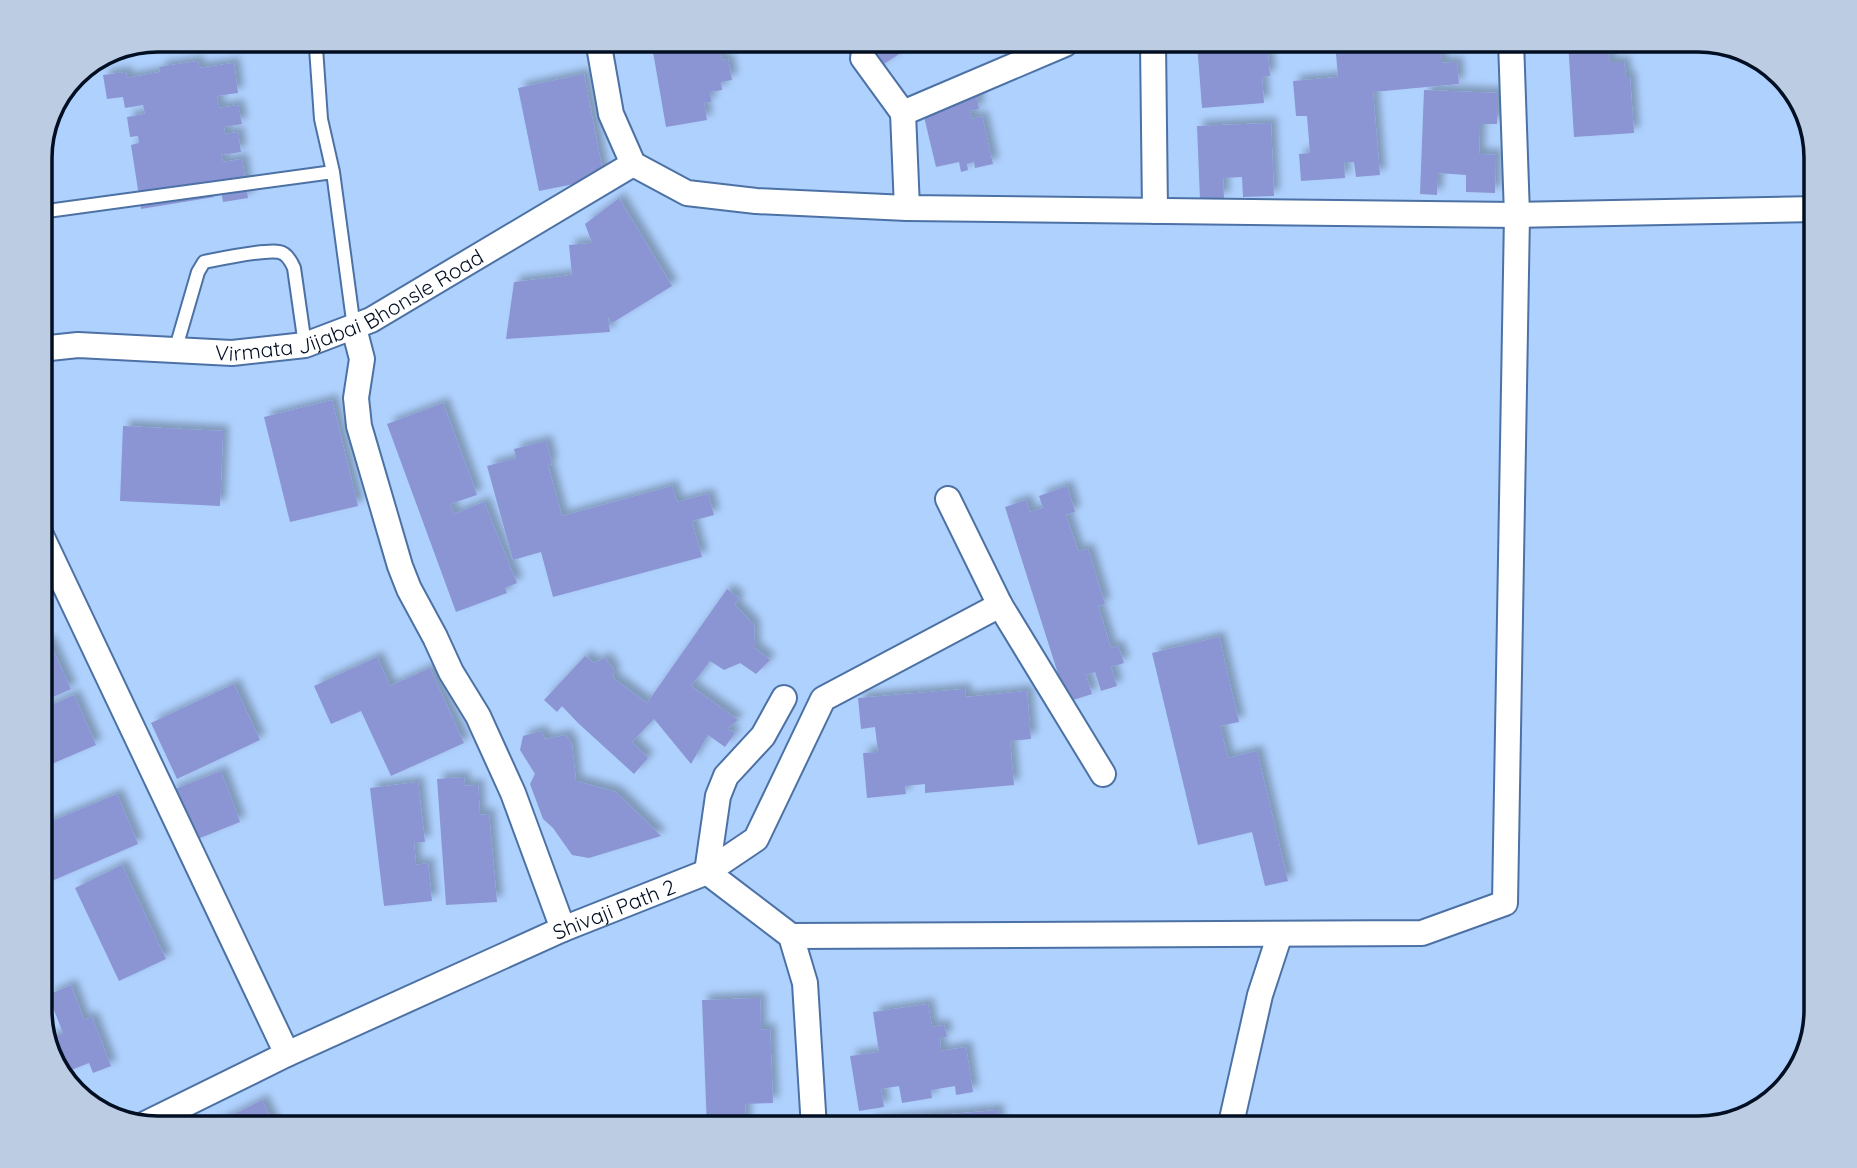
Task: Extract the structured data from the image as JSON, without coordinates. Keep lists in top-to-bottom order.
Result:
{
  "streets": {
    "street": ["Virmata Jijabai Bhonsle Road", "Shivaji Path 2"]
  }
}
